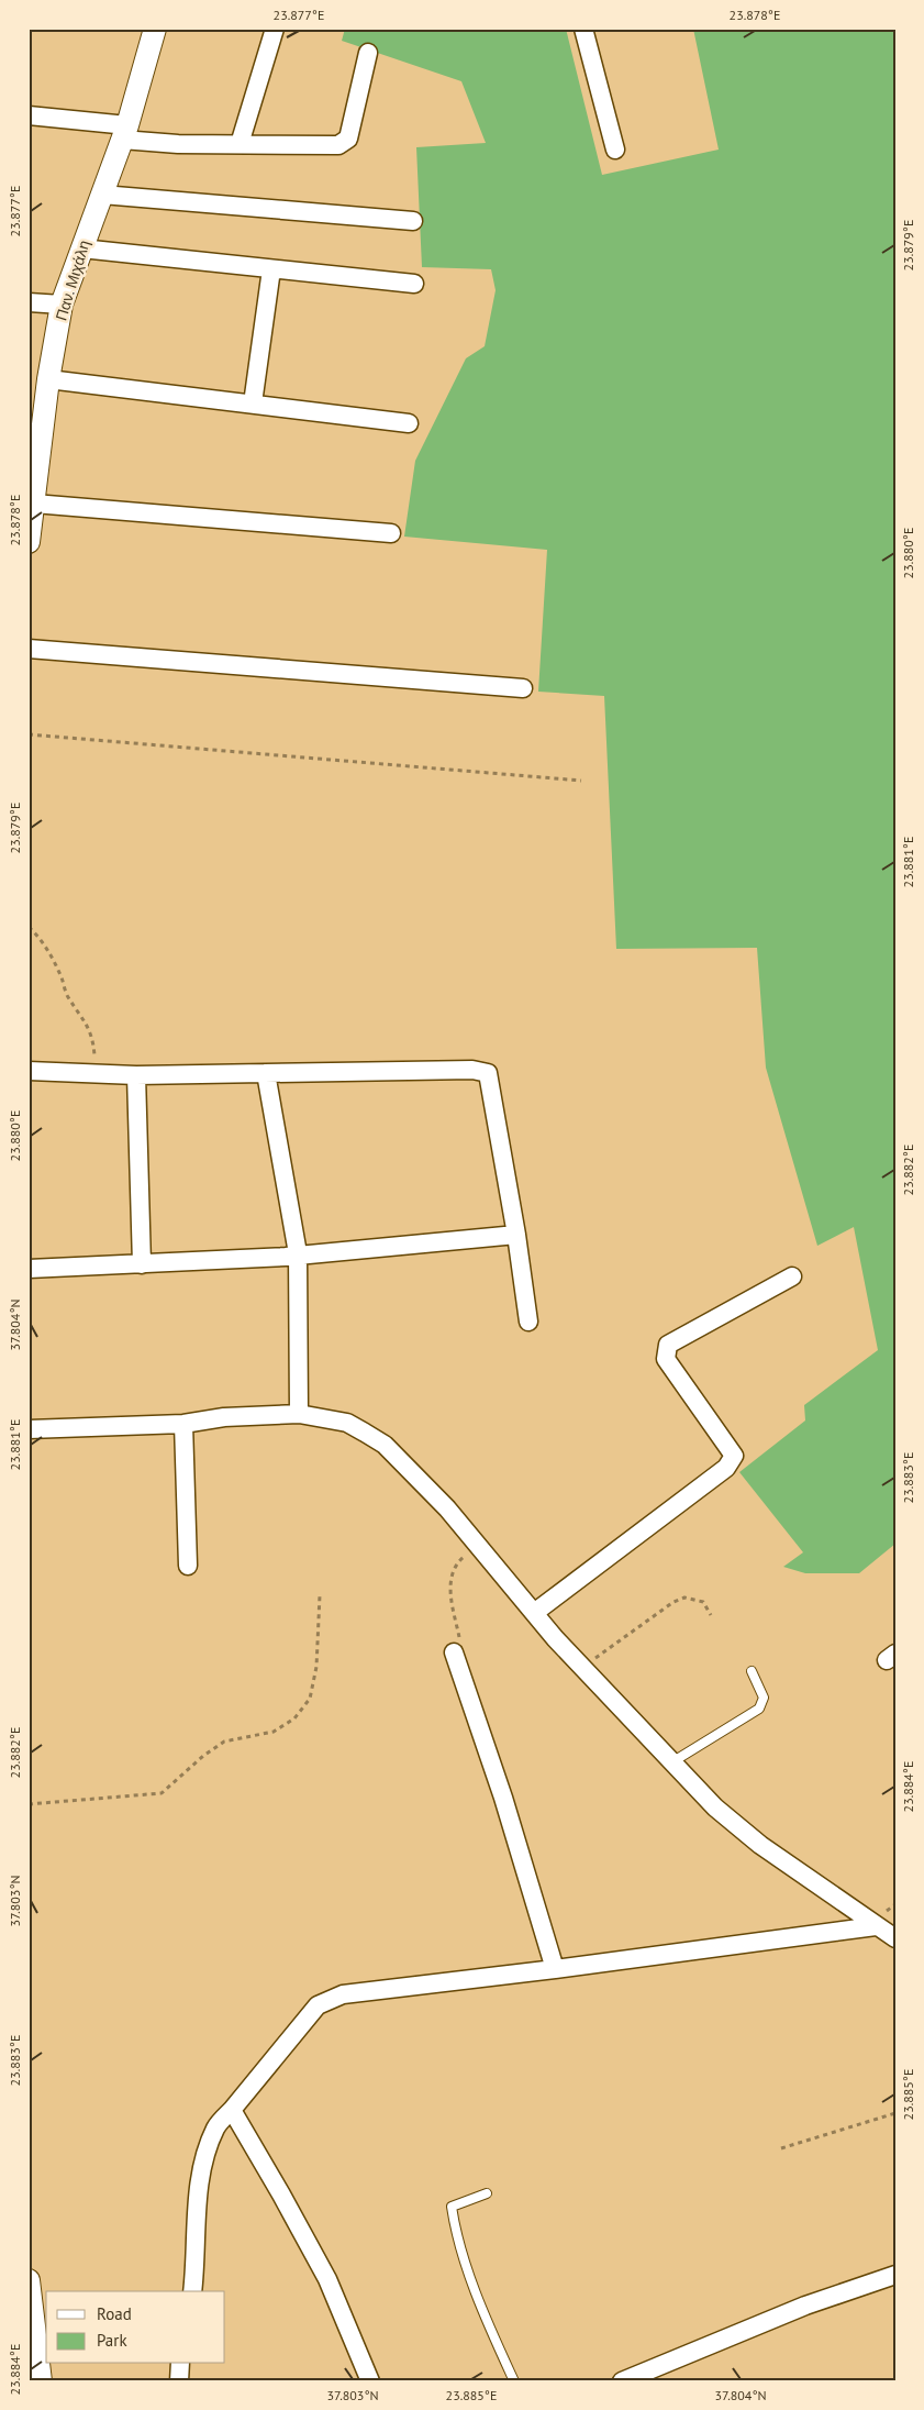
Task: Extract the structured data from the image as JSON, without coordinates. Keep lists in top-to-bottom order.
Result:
{
  "streets": {
    "street": ["Παν. Μιχάλη"]
  },
  "legend": ["Road", "Park"],
  "coordinates": [
    "23.877°E",
    "23.878°E",
    "23.879°E",
    "23.880°E",
    "23.881°E",
    "23.882°E",
    "37.804°N",
    "23.883°E",
    "23.884°E",
    "37.803°N",
    "23.885°E"
  ]
}
